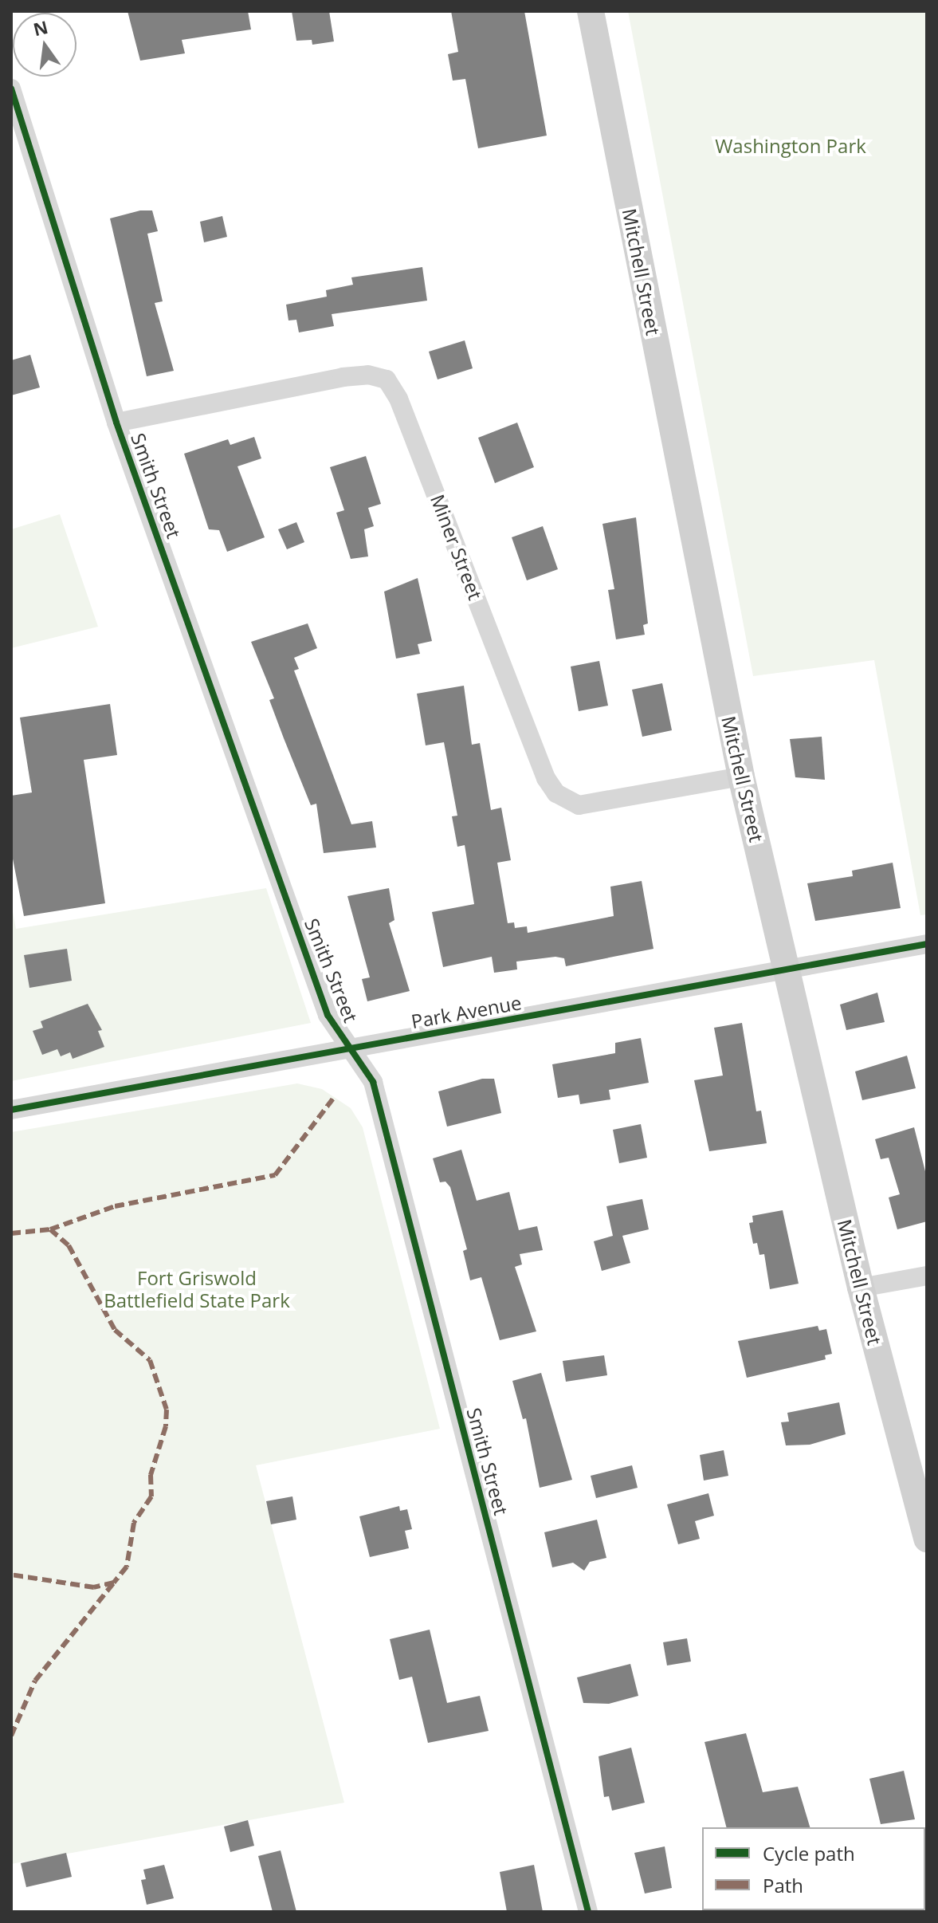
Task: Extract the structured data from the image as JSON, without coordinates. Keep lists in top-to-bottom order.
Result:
{
  "streets": {
    "main road": ["Mitchell Street"],
    "street": ["Smith Street", "Miner Street", "Park Avenue"]
  },
  "crossings": [
    ["Mitchell Street", "Miner Street"],
    ["Mitchell Street", "Park Avenue"],
    ["Smith Street", "Miner Street"],
    ["Smith Street", "Park Avenue"]
  ],
  "parks": ["Washington Park", "Fort Griswold Battlefield State Park"],
  "legend": ["Cycle path", "Path"],
  "north": "top"
}
